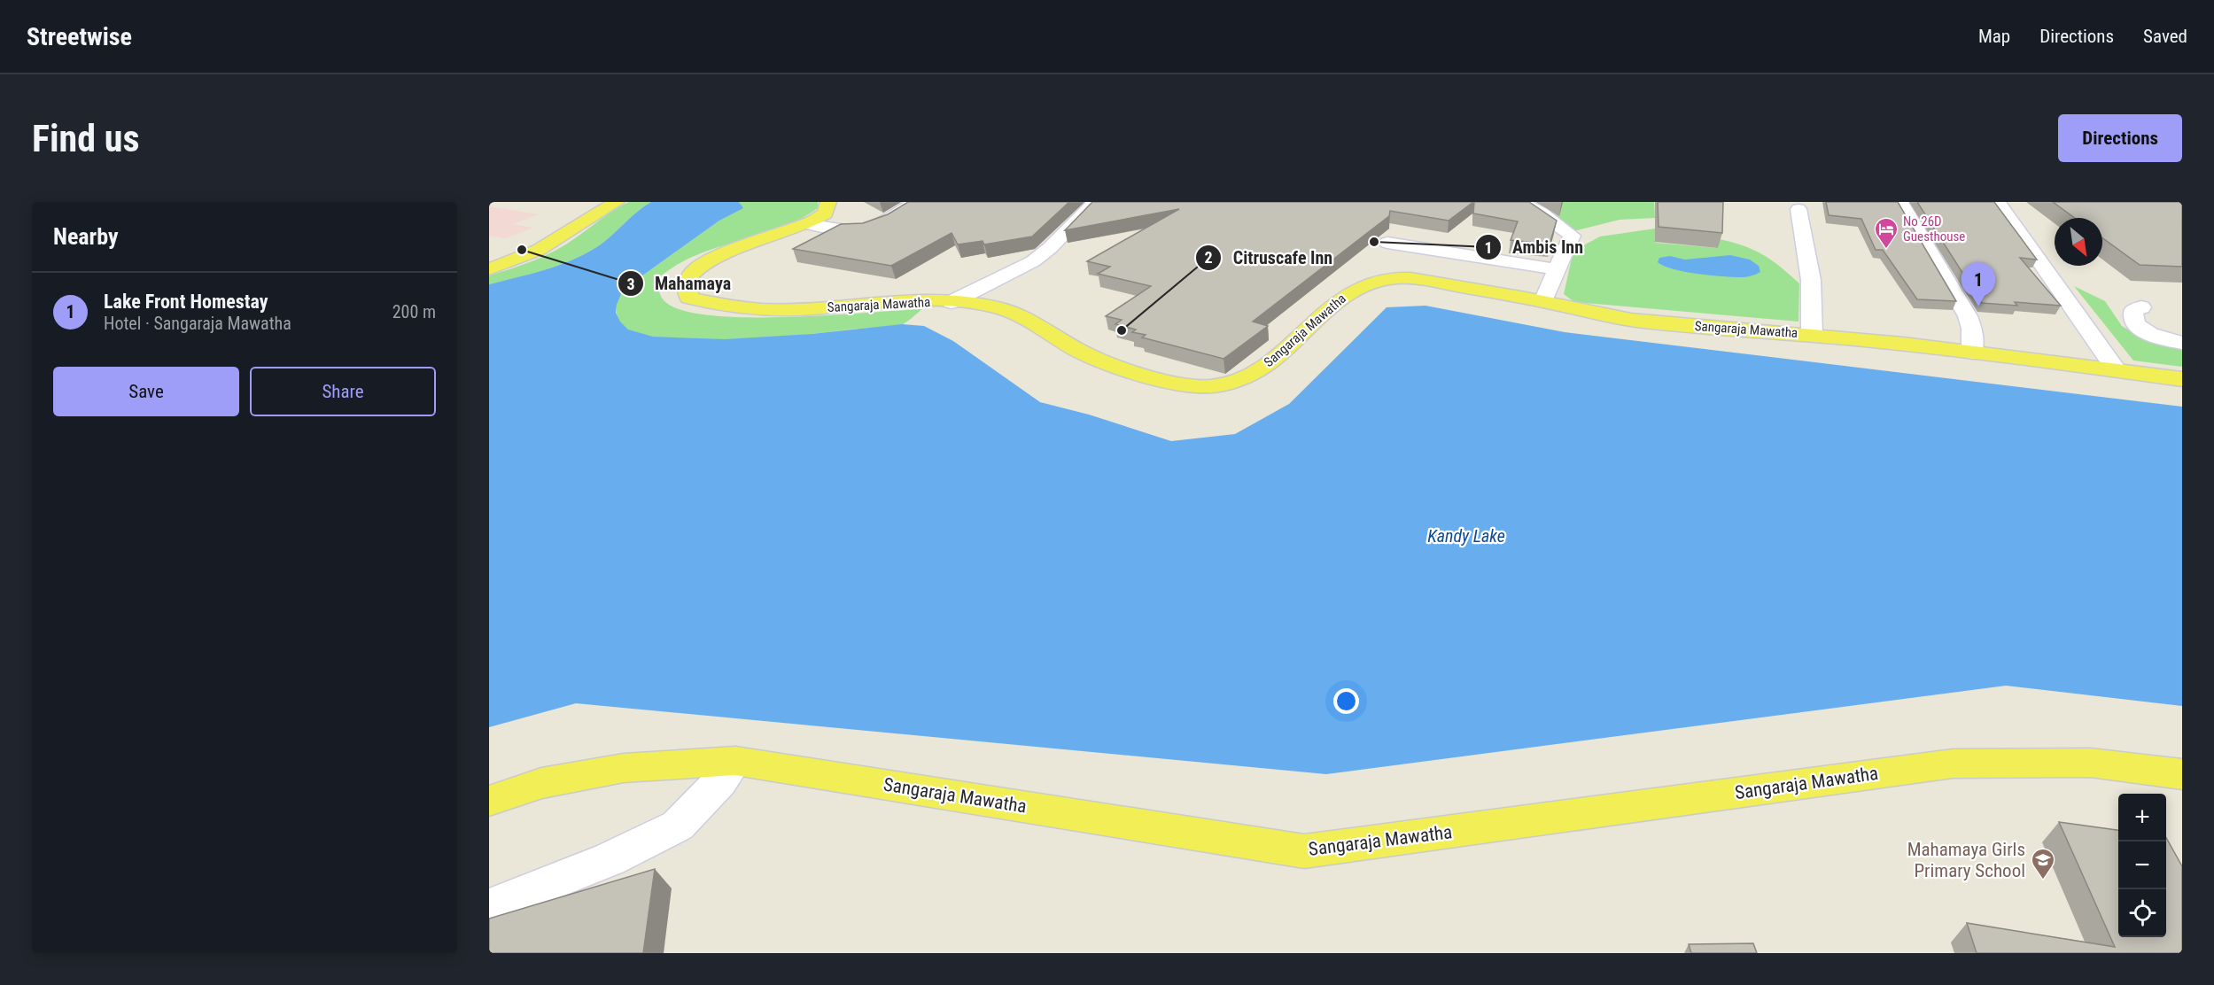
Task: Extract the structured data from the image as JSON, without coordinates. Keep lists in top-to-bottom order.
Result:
{
  "streets": {
    "main road": ["Sangaraja Mawatha"]
  },
  "water": ["Kandy Lake"],
  "places": {
    "other": ["Ambis Inn", "Mahamaya", "Citruscafe Inn"],
    "hotel": ["No 26D Guesthouse"],
    "school or university": ["Mahamaya Girls Primary School"]
  },
  "north": "bottom right",
  "page": {
    "header": "Streetwise",
    "nav": ["Map", "Directions", "Saved"],
    "buttons": [
      "Directions",
      ["Save", "Share"]
    ],
    "title": "Find us",
    "heading": "Nearby",
    "pins": "1",
    "list": [
      {
        "mark": "1",
        "name": "Lake Front Homestay",
        "note": "Hotel · Sangaraja Mawatha",
        "value": "200 m"
      }
    ],
    "map_buttons": ["+", "−"]
  }
}
